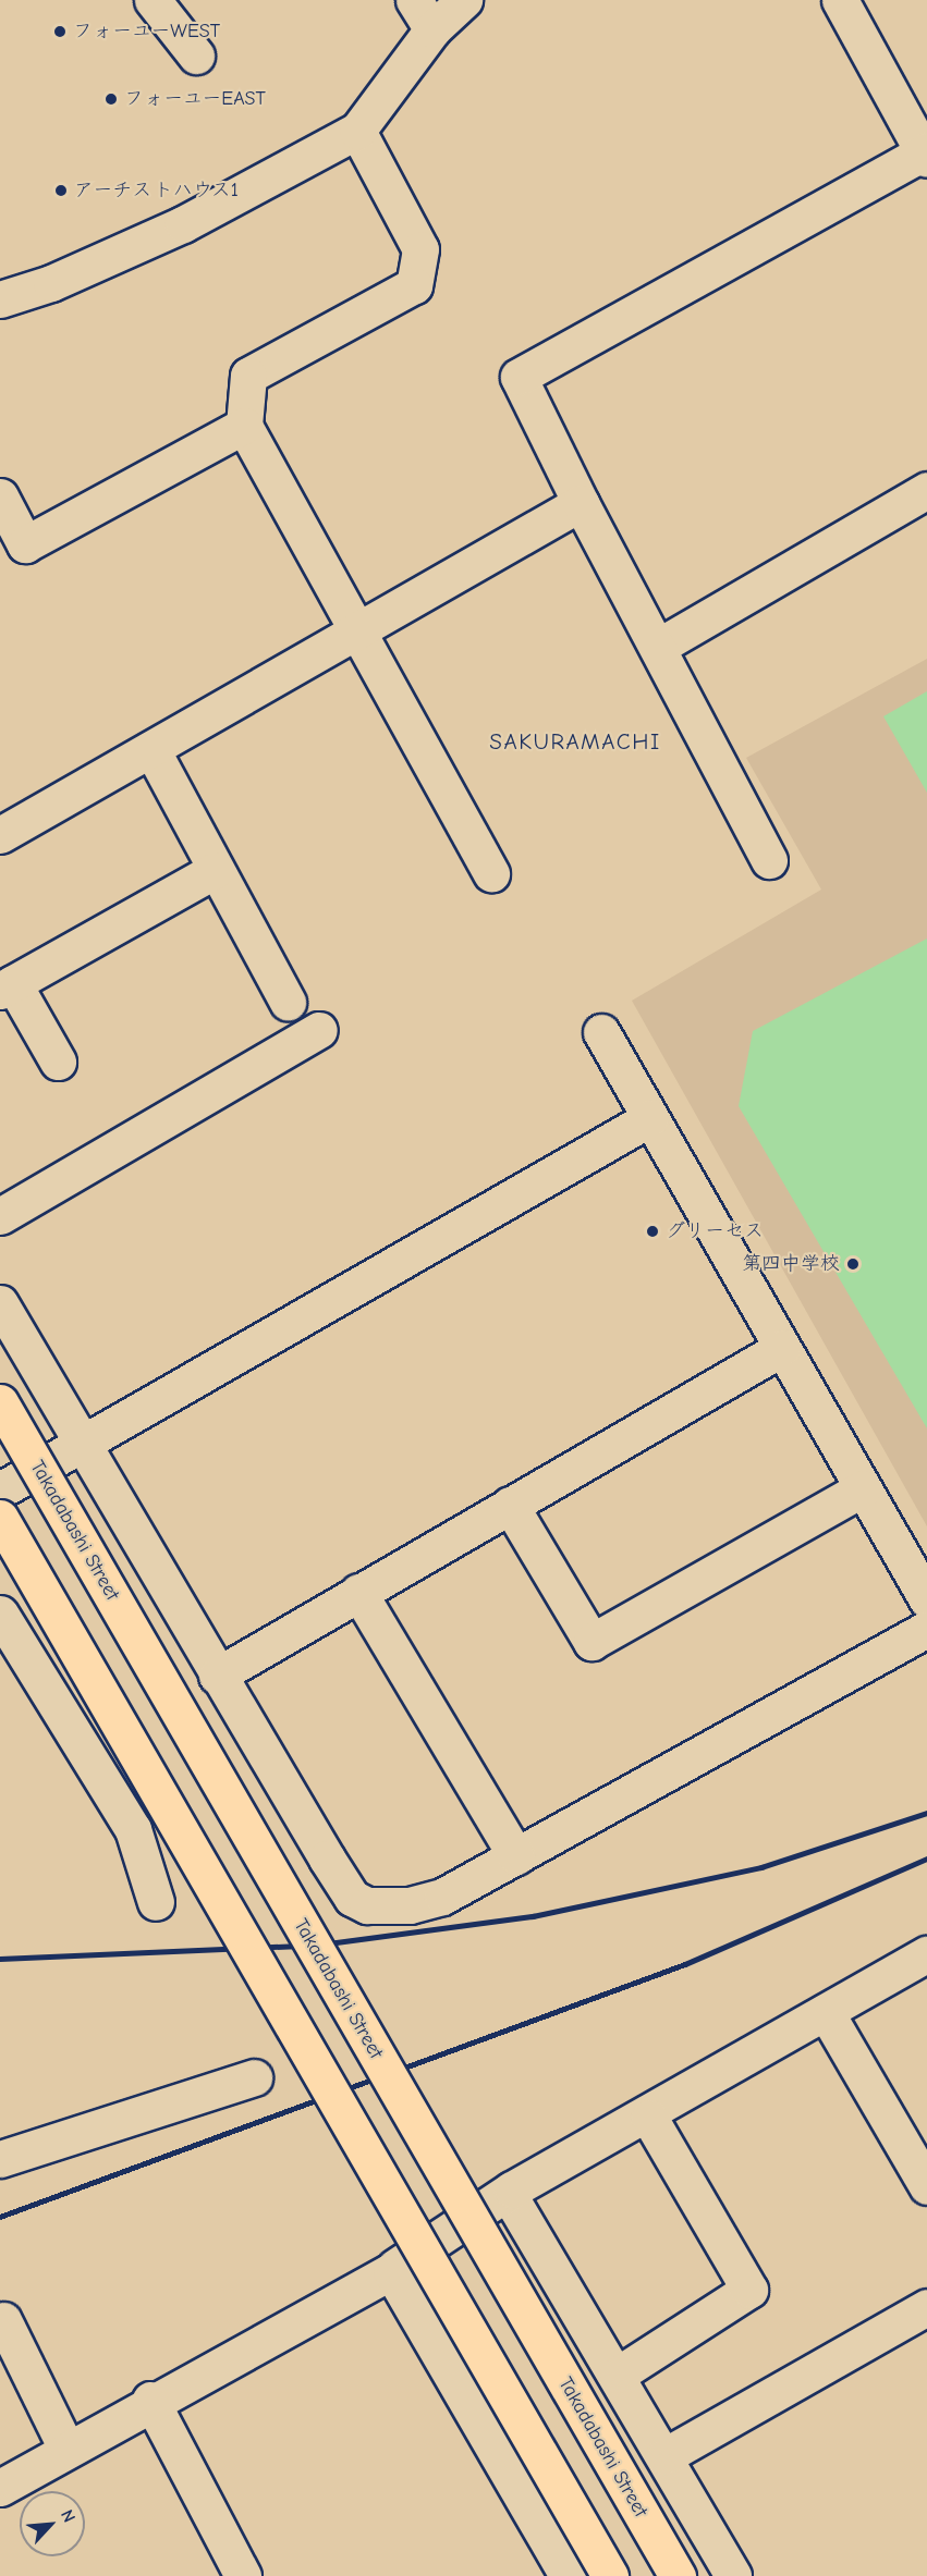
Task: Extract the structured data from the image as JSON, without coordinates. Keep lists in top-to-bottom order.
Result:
{
  "streets": {
    "highway": ["Takadabashi Street"]
  },
  "districts": ["SAKURAMACHI"],
  "places": [
    "フォーユーWEST",
    "フォーユーEAST",
    "アーチストハウス1",
    "グリーセス",
    "第四中学校"
  ],
  "north": "top right"
}
